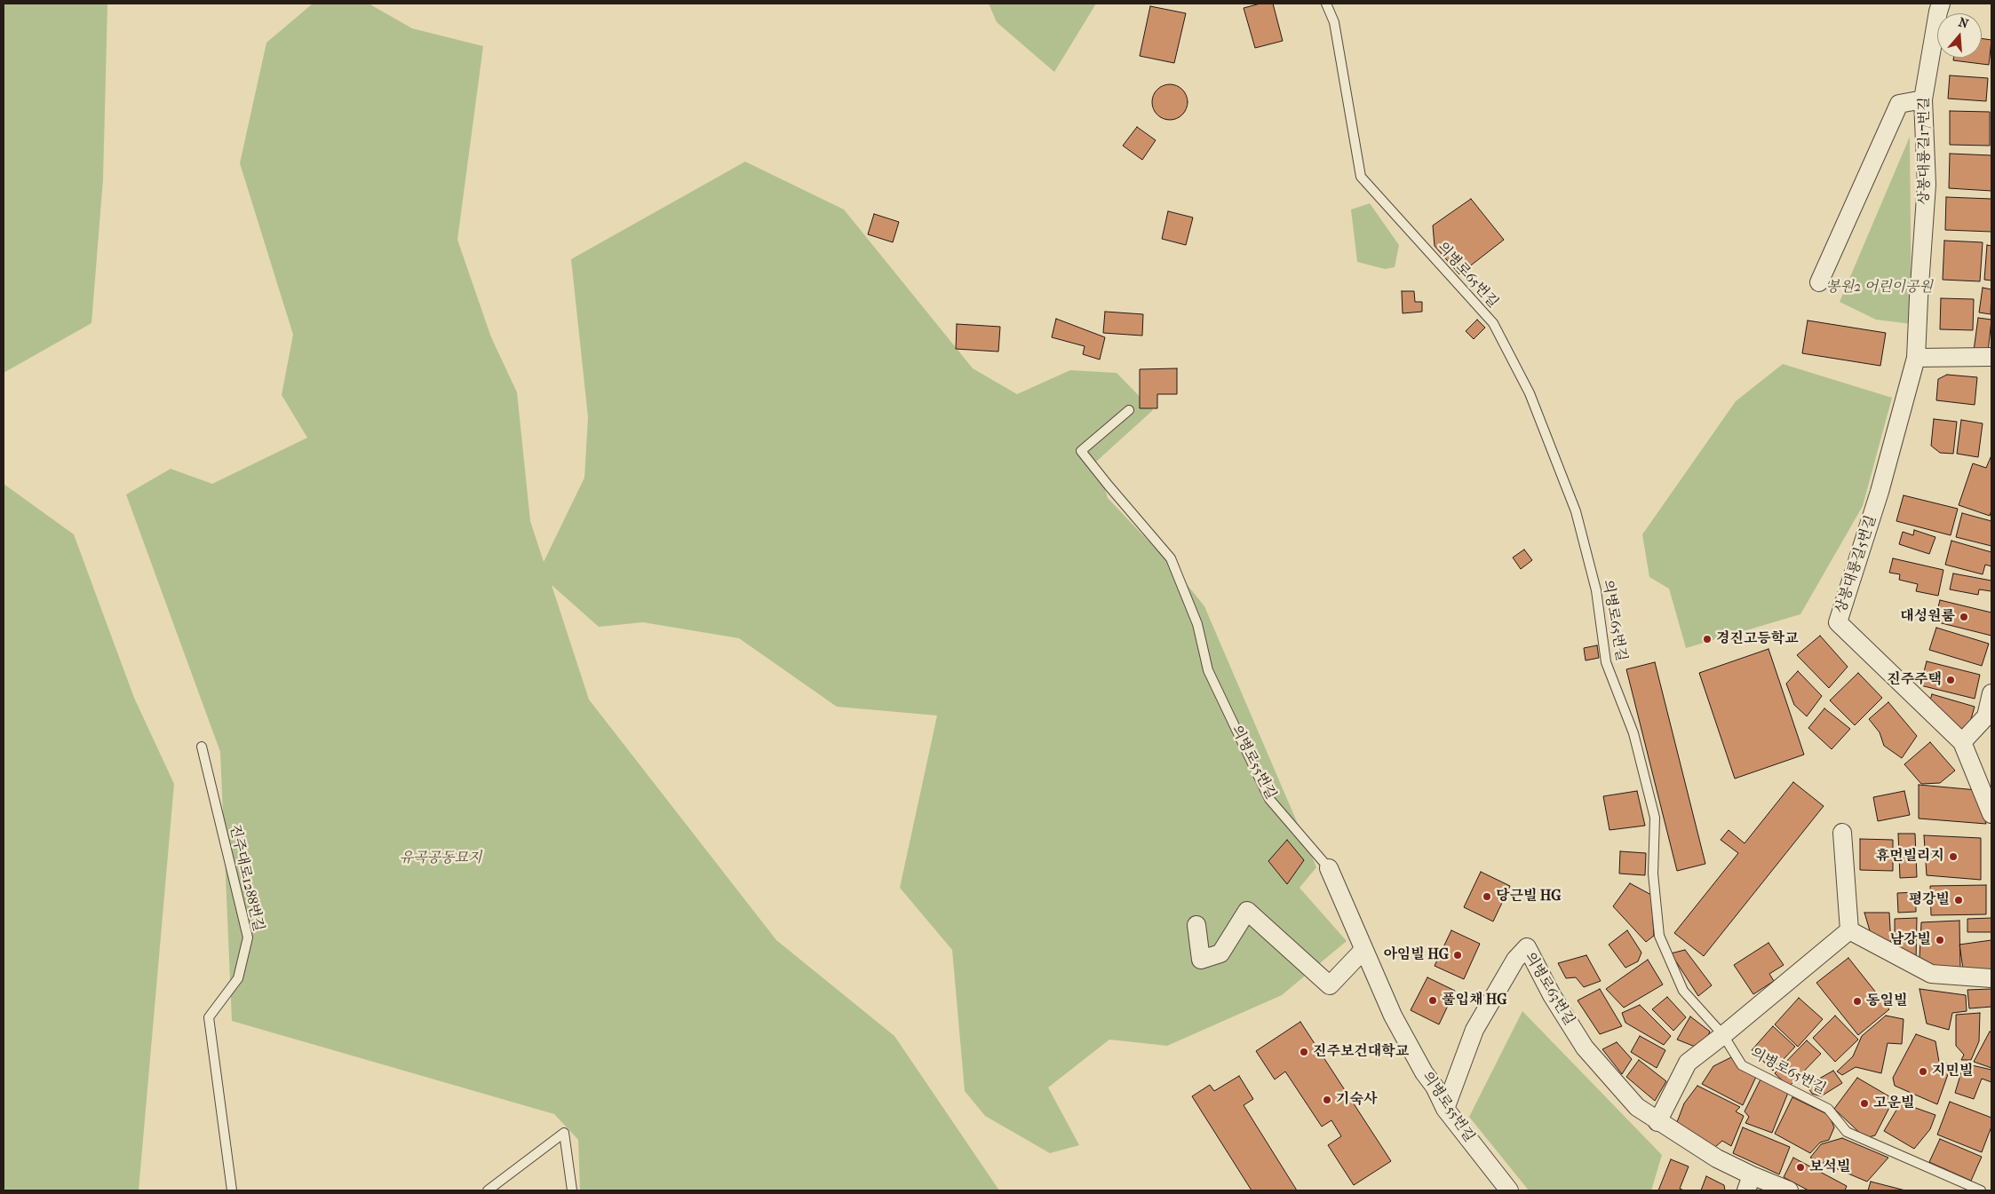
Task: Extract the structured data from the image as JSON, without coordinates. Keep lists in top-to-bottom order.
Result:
{
  "streets": {
    "street": [
      "상봉대룡길17번길",
      "상봉대룡길5번길",
      "의병로55번길",
      "의병로63번길"
    ],
    "lane": ["의병로65번길", "진주대로1288번길"]
  },
  "crossings": [
    ["상봉대룡길17번길", "상봉대룡길5번길"],
    ["의병로55번길", "의병로63번길"]
  ],
  "parks": ["봉원2 어린이공원", "유곡공동묘지"],
  "places": [
    "대성원룸",
    "경진고등학교",
    "진주주택",
    "휴먼빌리지",
    "당근빌 HG",
    "평강빌",
    "남강빌",
    "아임빌 HG",
    "풀입채 HG",
    "동일빌",
    "진주보건대학교",
    "지민빌",
    "기숙사",
    "고운빌",
    "보석빌"
  ],
  "north": "top"
}
